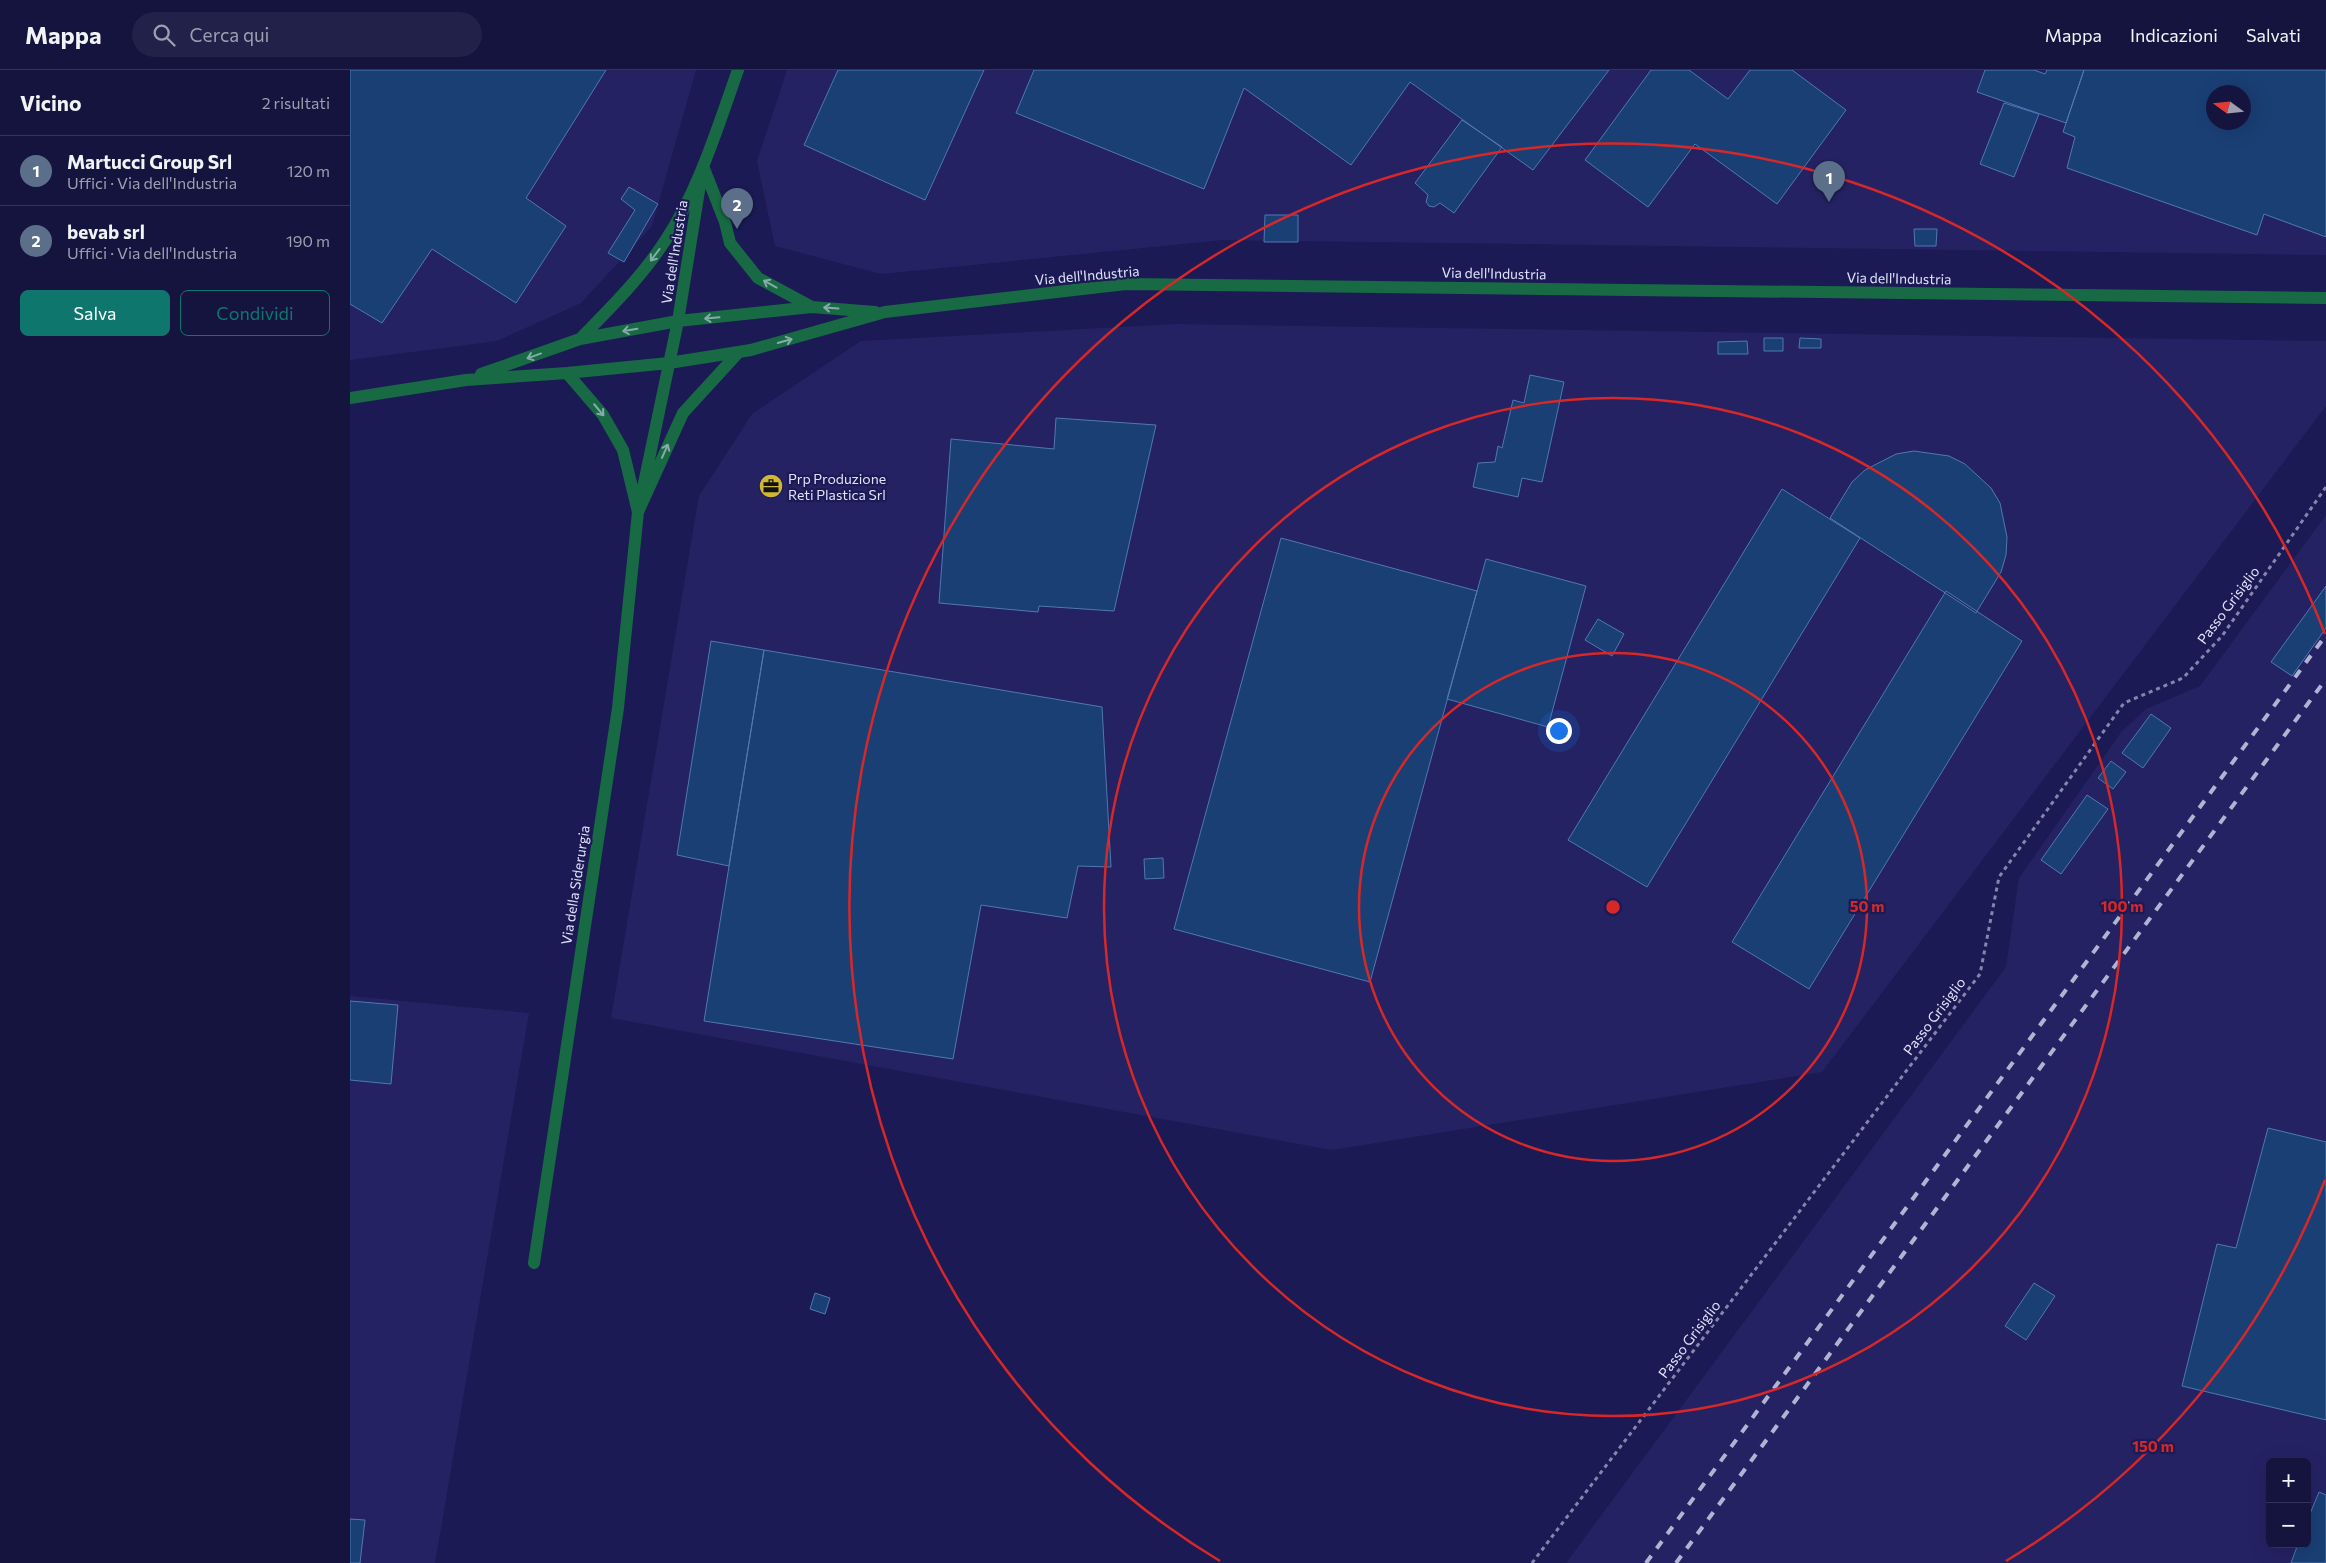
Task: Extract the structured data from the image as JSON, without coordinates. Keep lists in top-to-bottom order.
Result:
{
  "streets": {
    "street": ["Via dell'Industria", "Via della Siderurgia"],
    "path": ["Passo Grisiglio"]
  },
  "crossings": [
    ["Via dell'Industria", "Via della Siderurgia"]
  ],
  "places": {
    "office": ["Prp Produzione Reti Plastica Srl"]
  },
  "north": "left",
  "page": {
    "header": "Mappa",
    "search": "Cerca qui",
    "nav": ["Mappa", "Indicazioni", "Salvati"],
    "heading": ["Vicino", "2 risultati"],
    "list": [
      {
        "mark": "1",
        "name": "Martucci Group Srl",
        "note": "Uffici · Via dell'Industria",
        "value": "120 m"
      },
      {
        "mark": "2",
        "name": "bevab srl",
        "note": "Uffici · Via dell'Industria",
        "value": "190 m"
      }
    ],
    "pins": ["1", "2"],
    "buttons": ["Salva", "Condividi"],
    "map_buttons": ["+", "−"]
  },
  "rings": ["50 m", "100 m", "150 m"]
}
